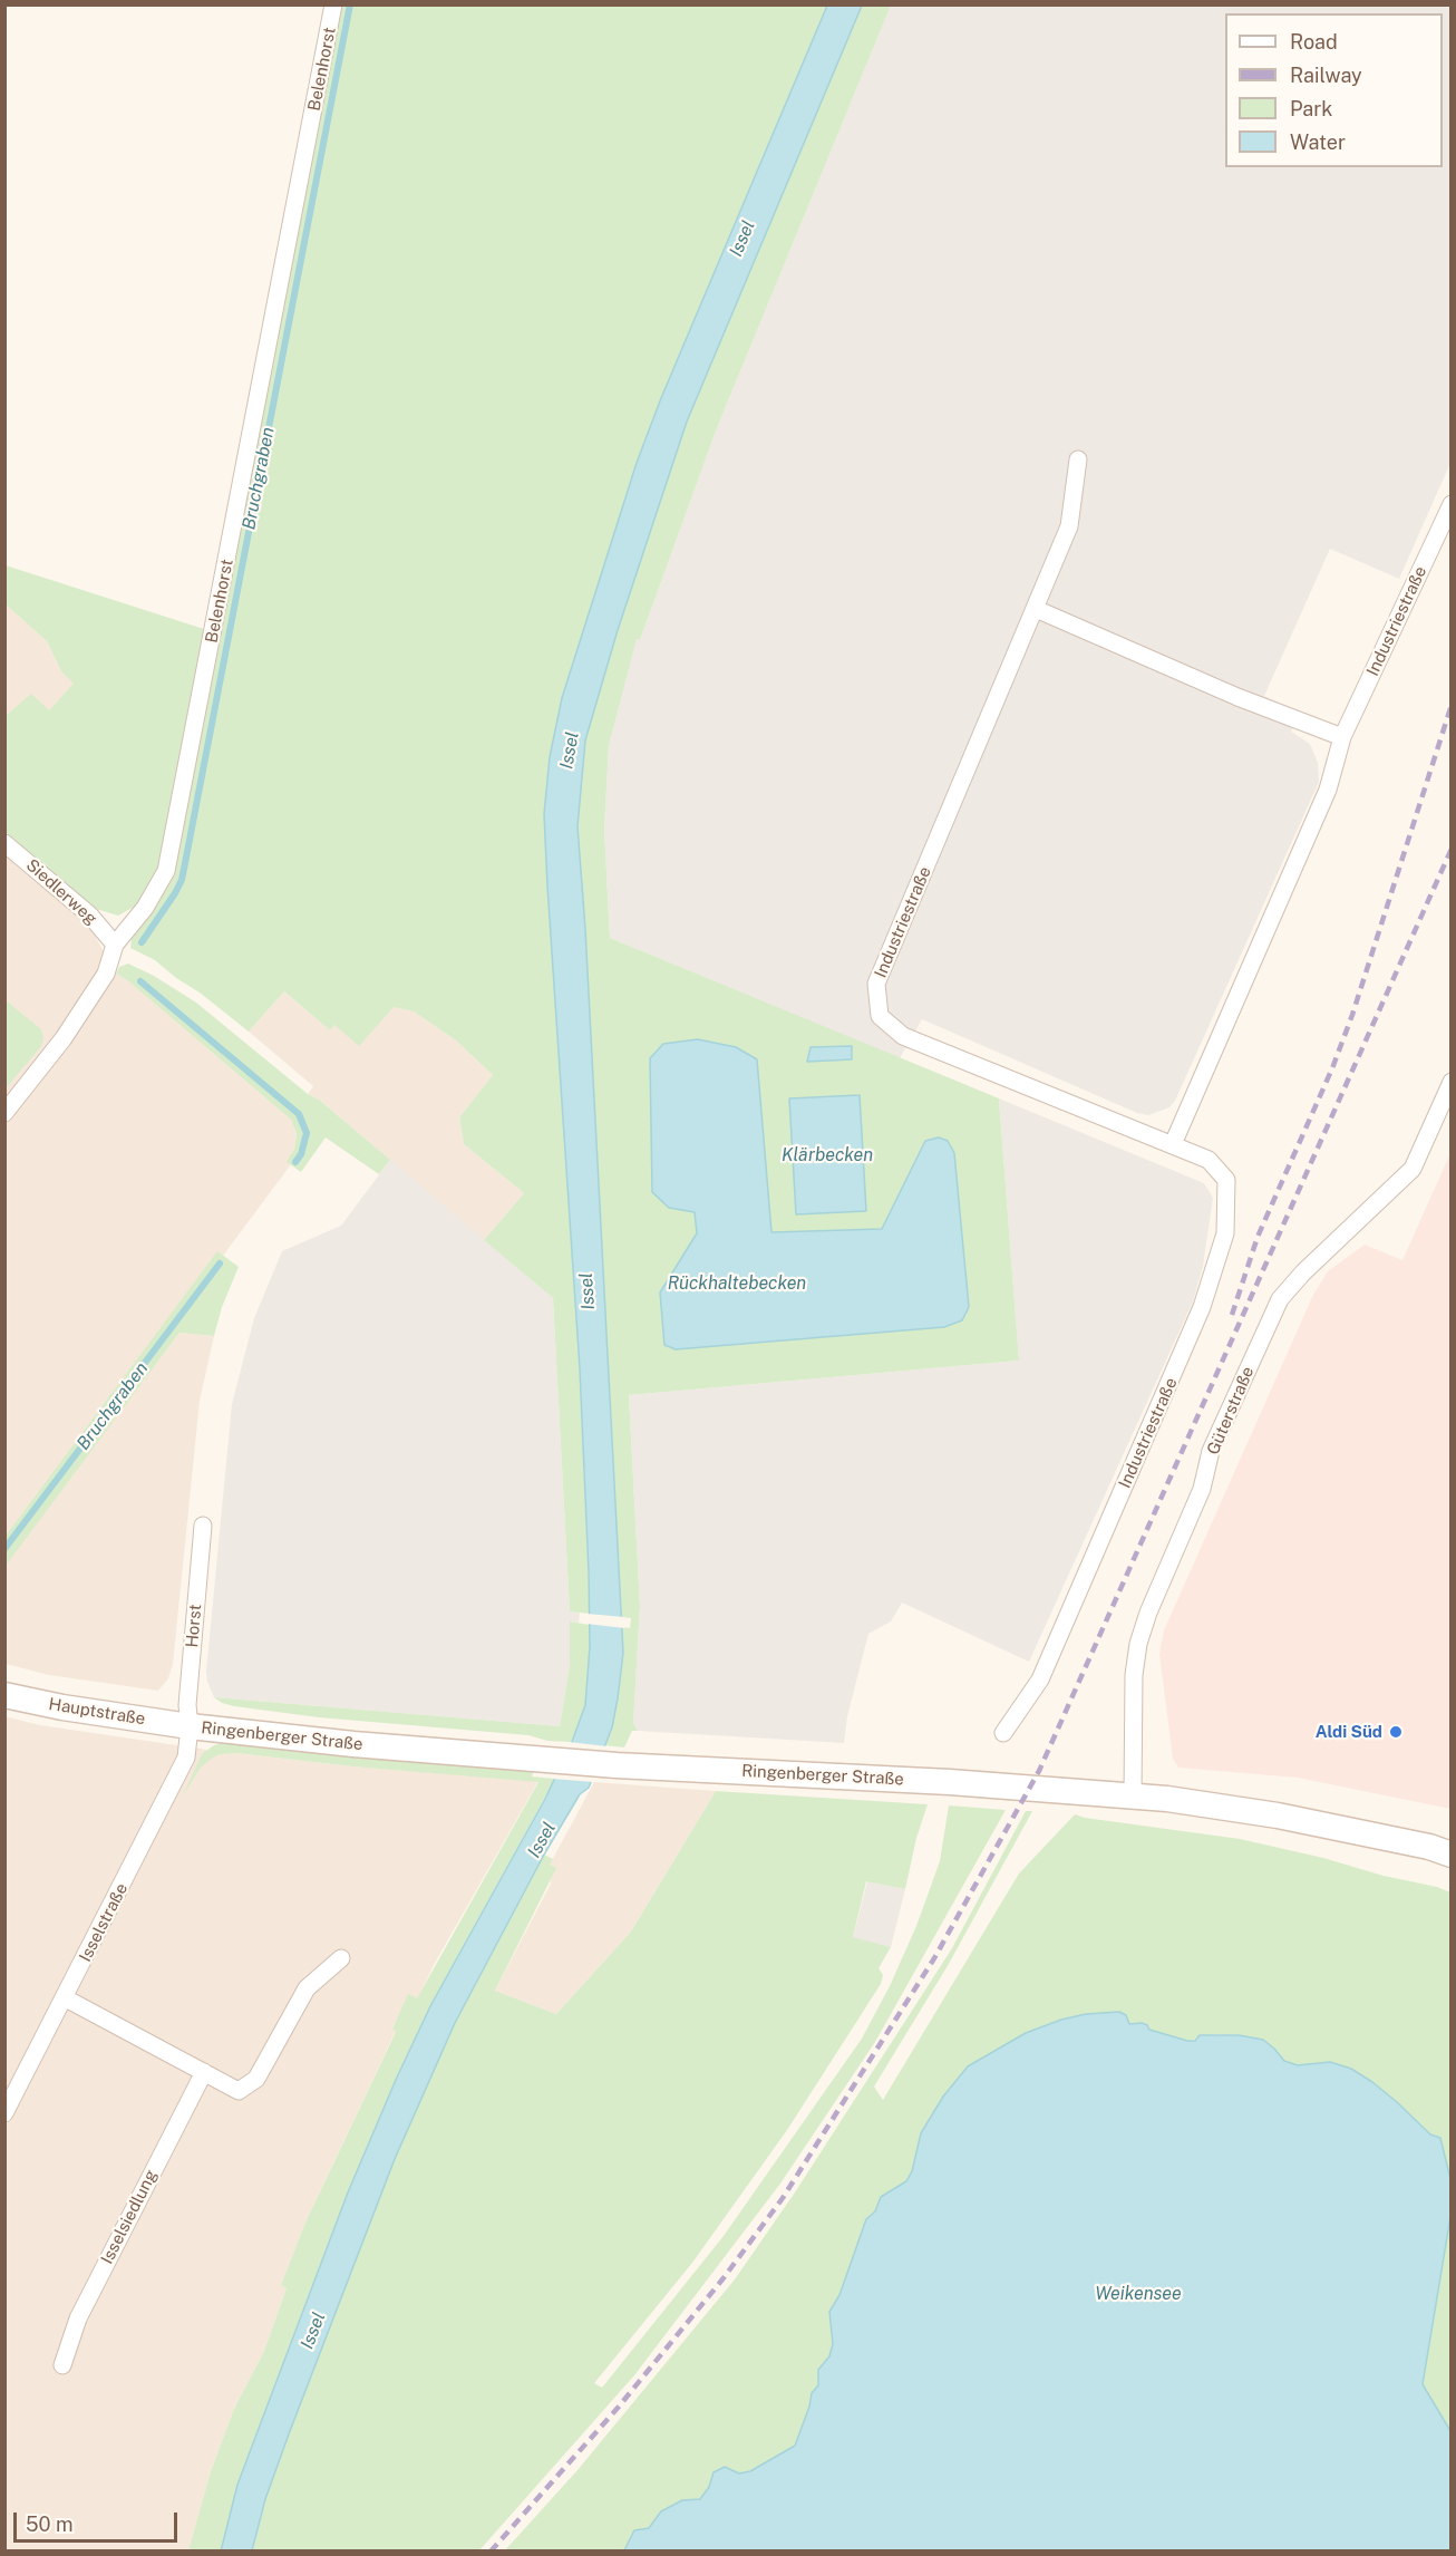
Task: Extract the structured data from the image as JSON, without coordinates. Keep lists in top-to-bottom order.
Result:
{
  "streets": {
    "main road": ["Hauptstraße", "Ringenberger Straße"],
    "street": [
      "Belenhorst",
      "Industriestraße",
      "Siedlerweg",
      "Güterstraße",
      "Horst",
      "Isselstraße",
      "Isselsiedlung"
    ]
  },
  "crossings": [
    ["Belenhorst", "Siedlerweg"],
    ["Güterstraße", "Ringenberger Straße"],
    ["Horst", "Hauptstraße"],
    ["Horst", "Ringenberger Straße"],
    ["Horst", "Isselstraße"],
    ["Hauptstraße", "Ringenberger Straße"],
    ["Hauptstraße", "Isselstraße"],
    ["Ringenberger Straße", "Isselstraße"]
  ],
  "water": [
    "Issel",
    "Bruchgraben",
    "Klärbecken",
    "Rückhaltebecken",
    "Weikensee"
  ],
  "places": ["Aldi Süd"],
  "legend": [
    "Road",
    "Railway",
    "Park",
    "Water"
  ],
  "scale_bar": "50 m"
}
